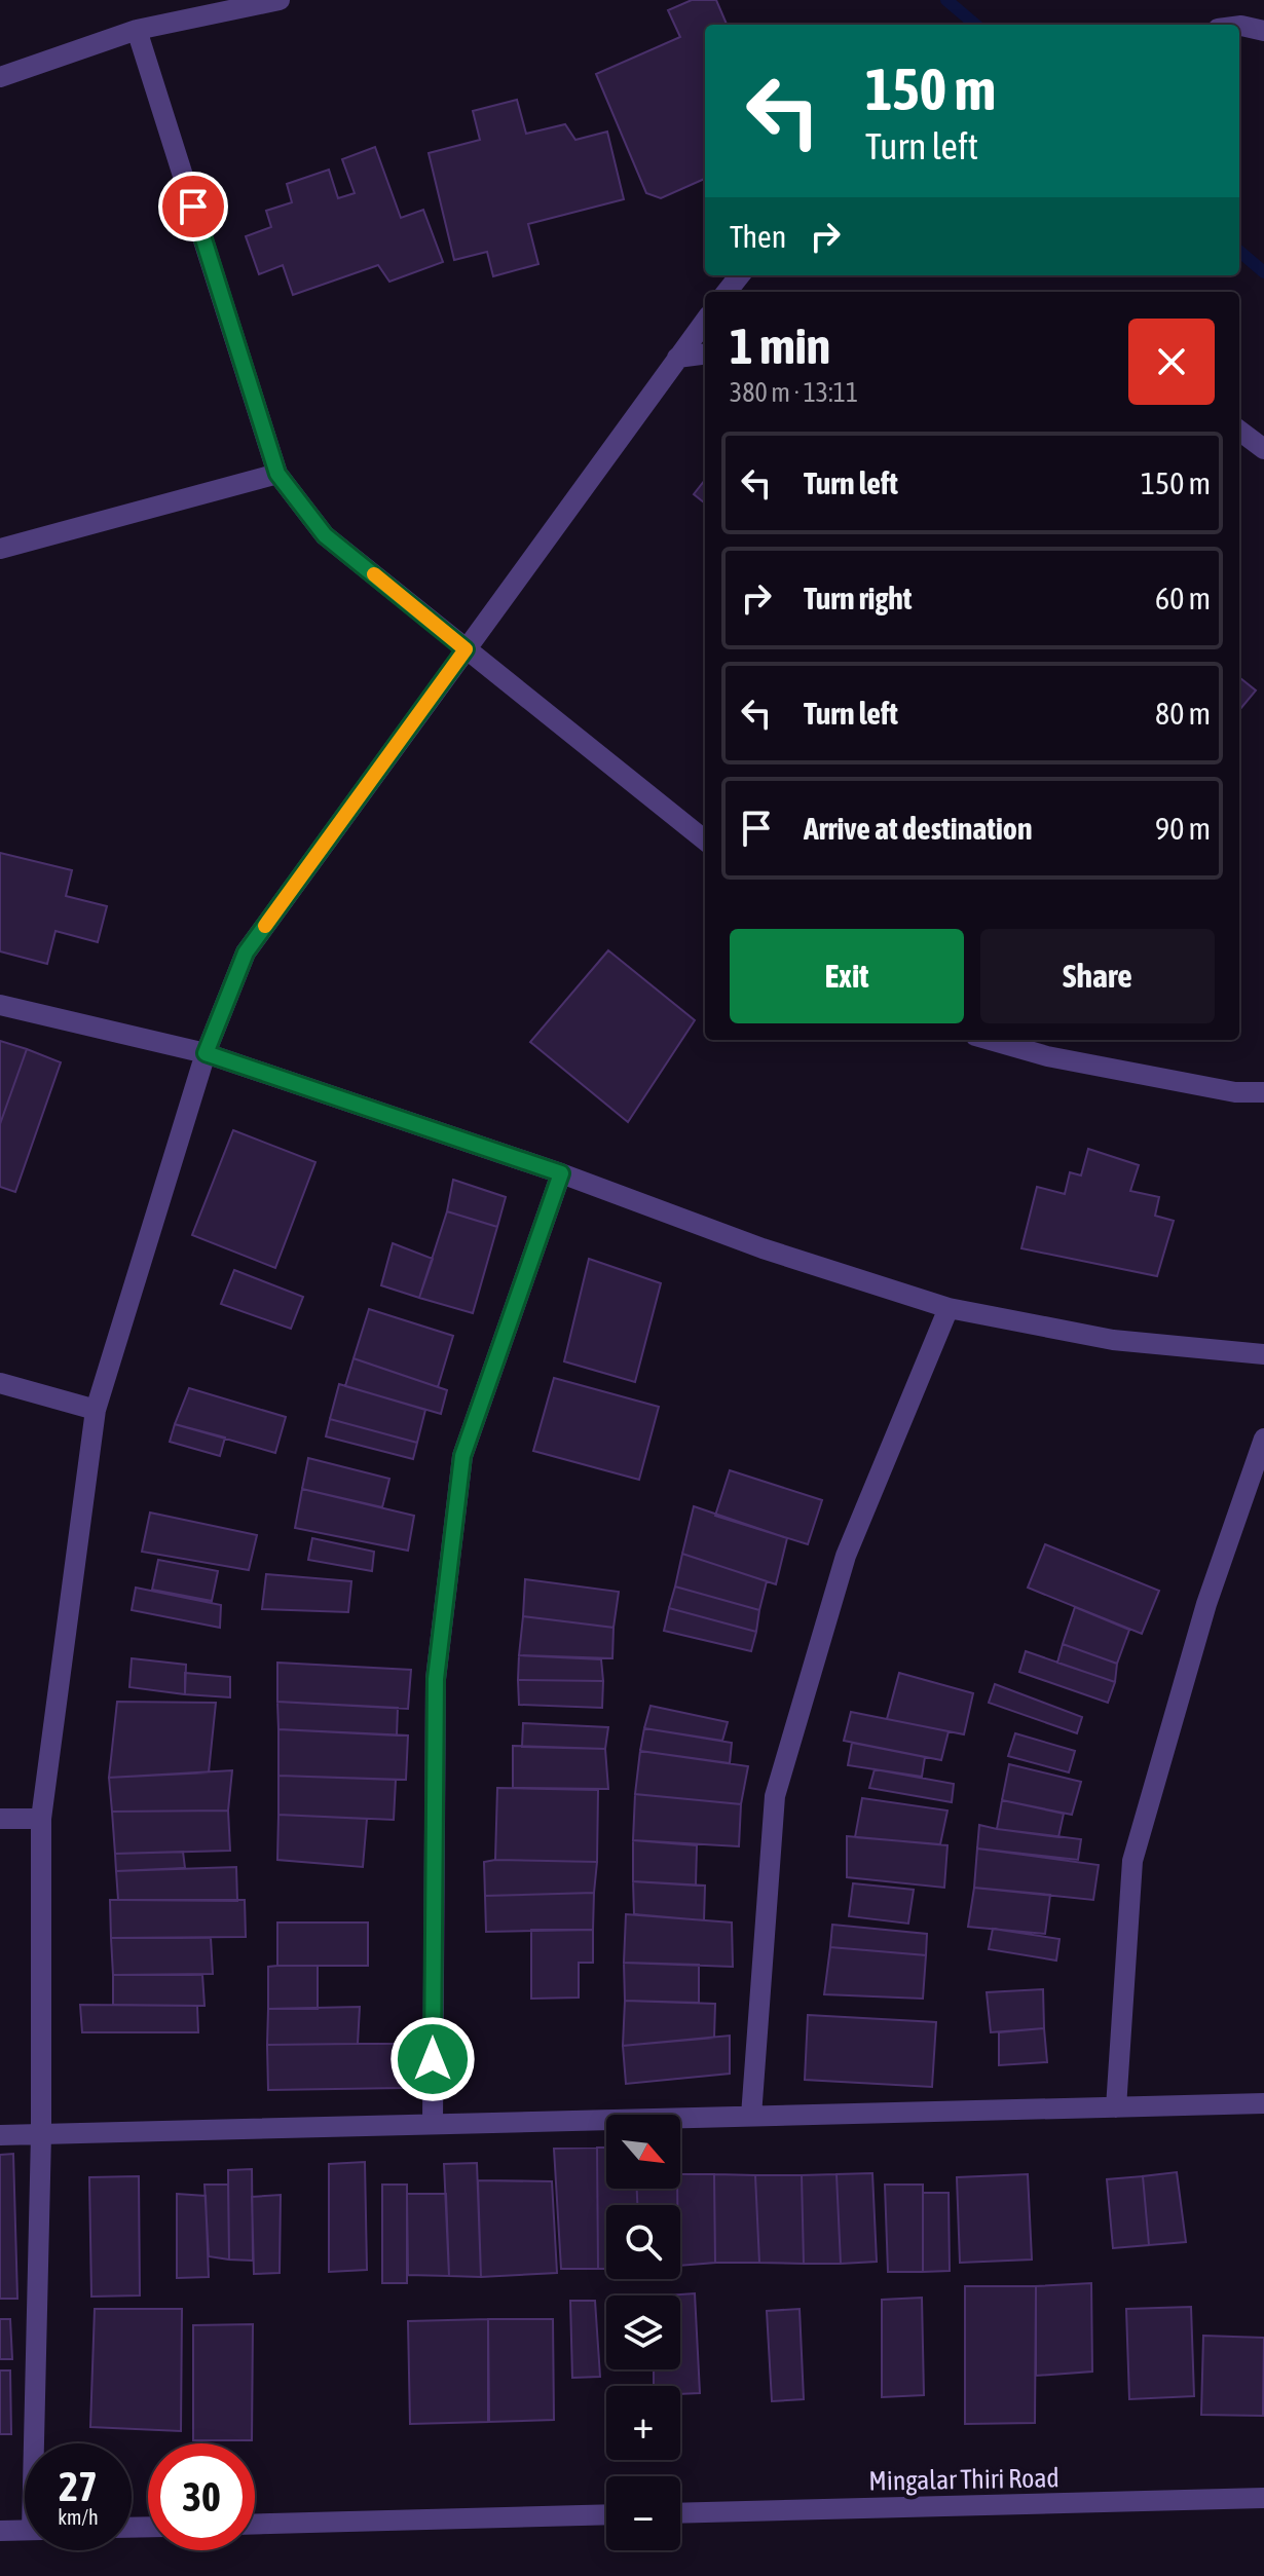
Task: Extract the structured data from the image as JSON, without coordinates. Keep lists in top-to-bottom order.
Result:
{
  "streets": {
    "street": ["Mingalar Thiri Road"]
  },
  "north": "bottom right",
  "page": {
    "turn": ["150 m", "Turn left"],
    "then": "Then",
    "heading": ["1 min", "380 m · 13:11"],
    "list": [
      {
        "name": "Turn left",
        "value": "150 m"
      },
      {
        "name": "Turn right",
        "value": "60 m"
      },
      {
        "name": "Turn left",
        "value": "80 m"
      },
      {
        "name": "Arrive at destination",
        "value": "90 m"
      }
    ],
    "buttons": ["Exit", "Share"],
    "map_buttons": ["+", "−"],
    "speed": "27 km/h",
    "limit": "30"
  }
}
